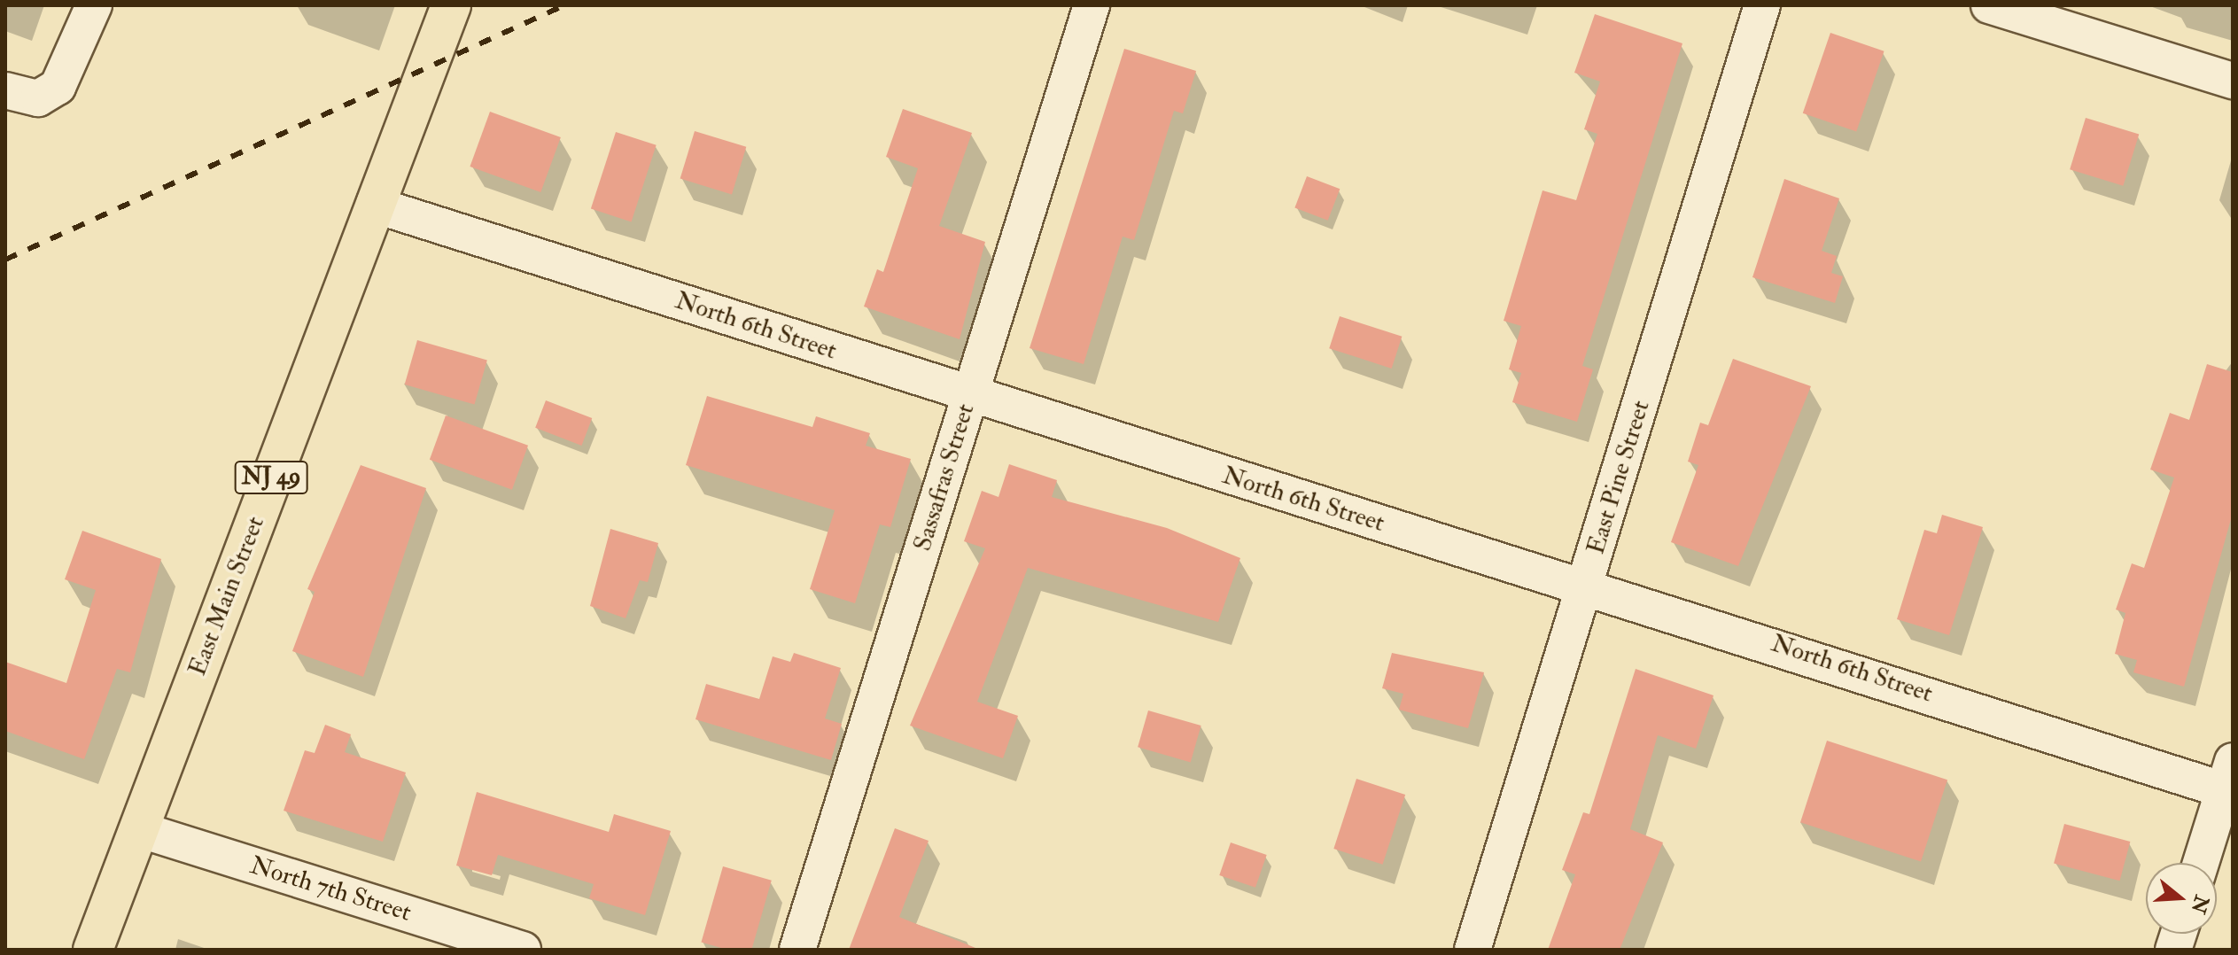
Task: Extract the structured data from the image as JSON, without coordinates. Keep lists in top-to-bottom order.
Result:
{
  "streets": {
    "highway": ["NJ 49", "East Main Street"],
    "street": [
      "North 6th Street",
      "Sassafras Street",
      "East Pine Street",
      "North 7th Street"
    ]
  },
  "crossings": [
    ["North 6th Street", "Sassafras Street"],
    ["North 6th Street", "East Pine Street"],
    ["North 6th Street", "East Main Street"],
    ["East Main Street", "North 7th Street"]
  ],
  "north": "right"
}
